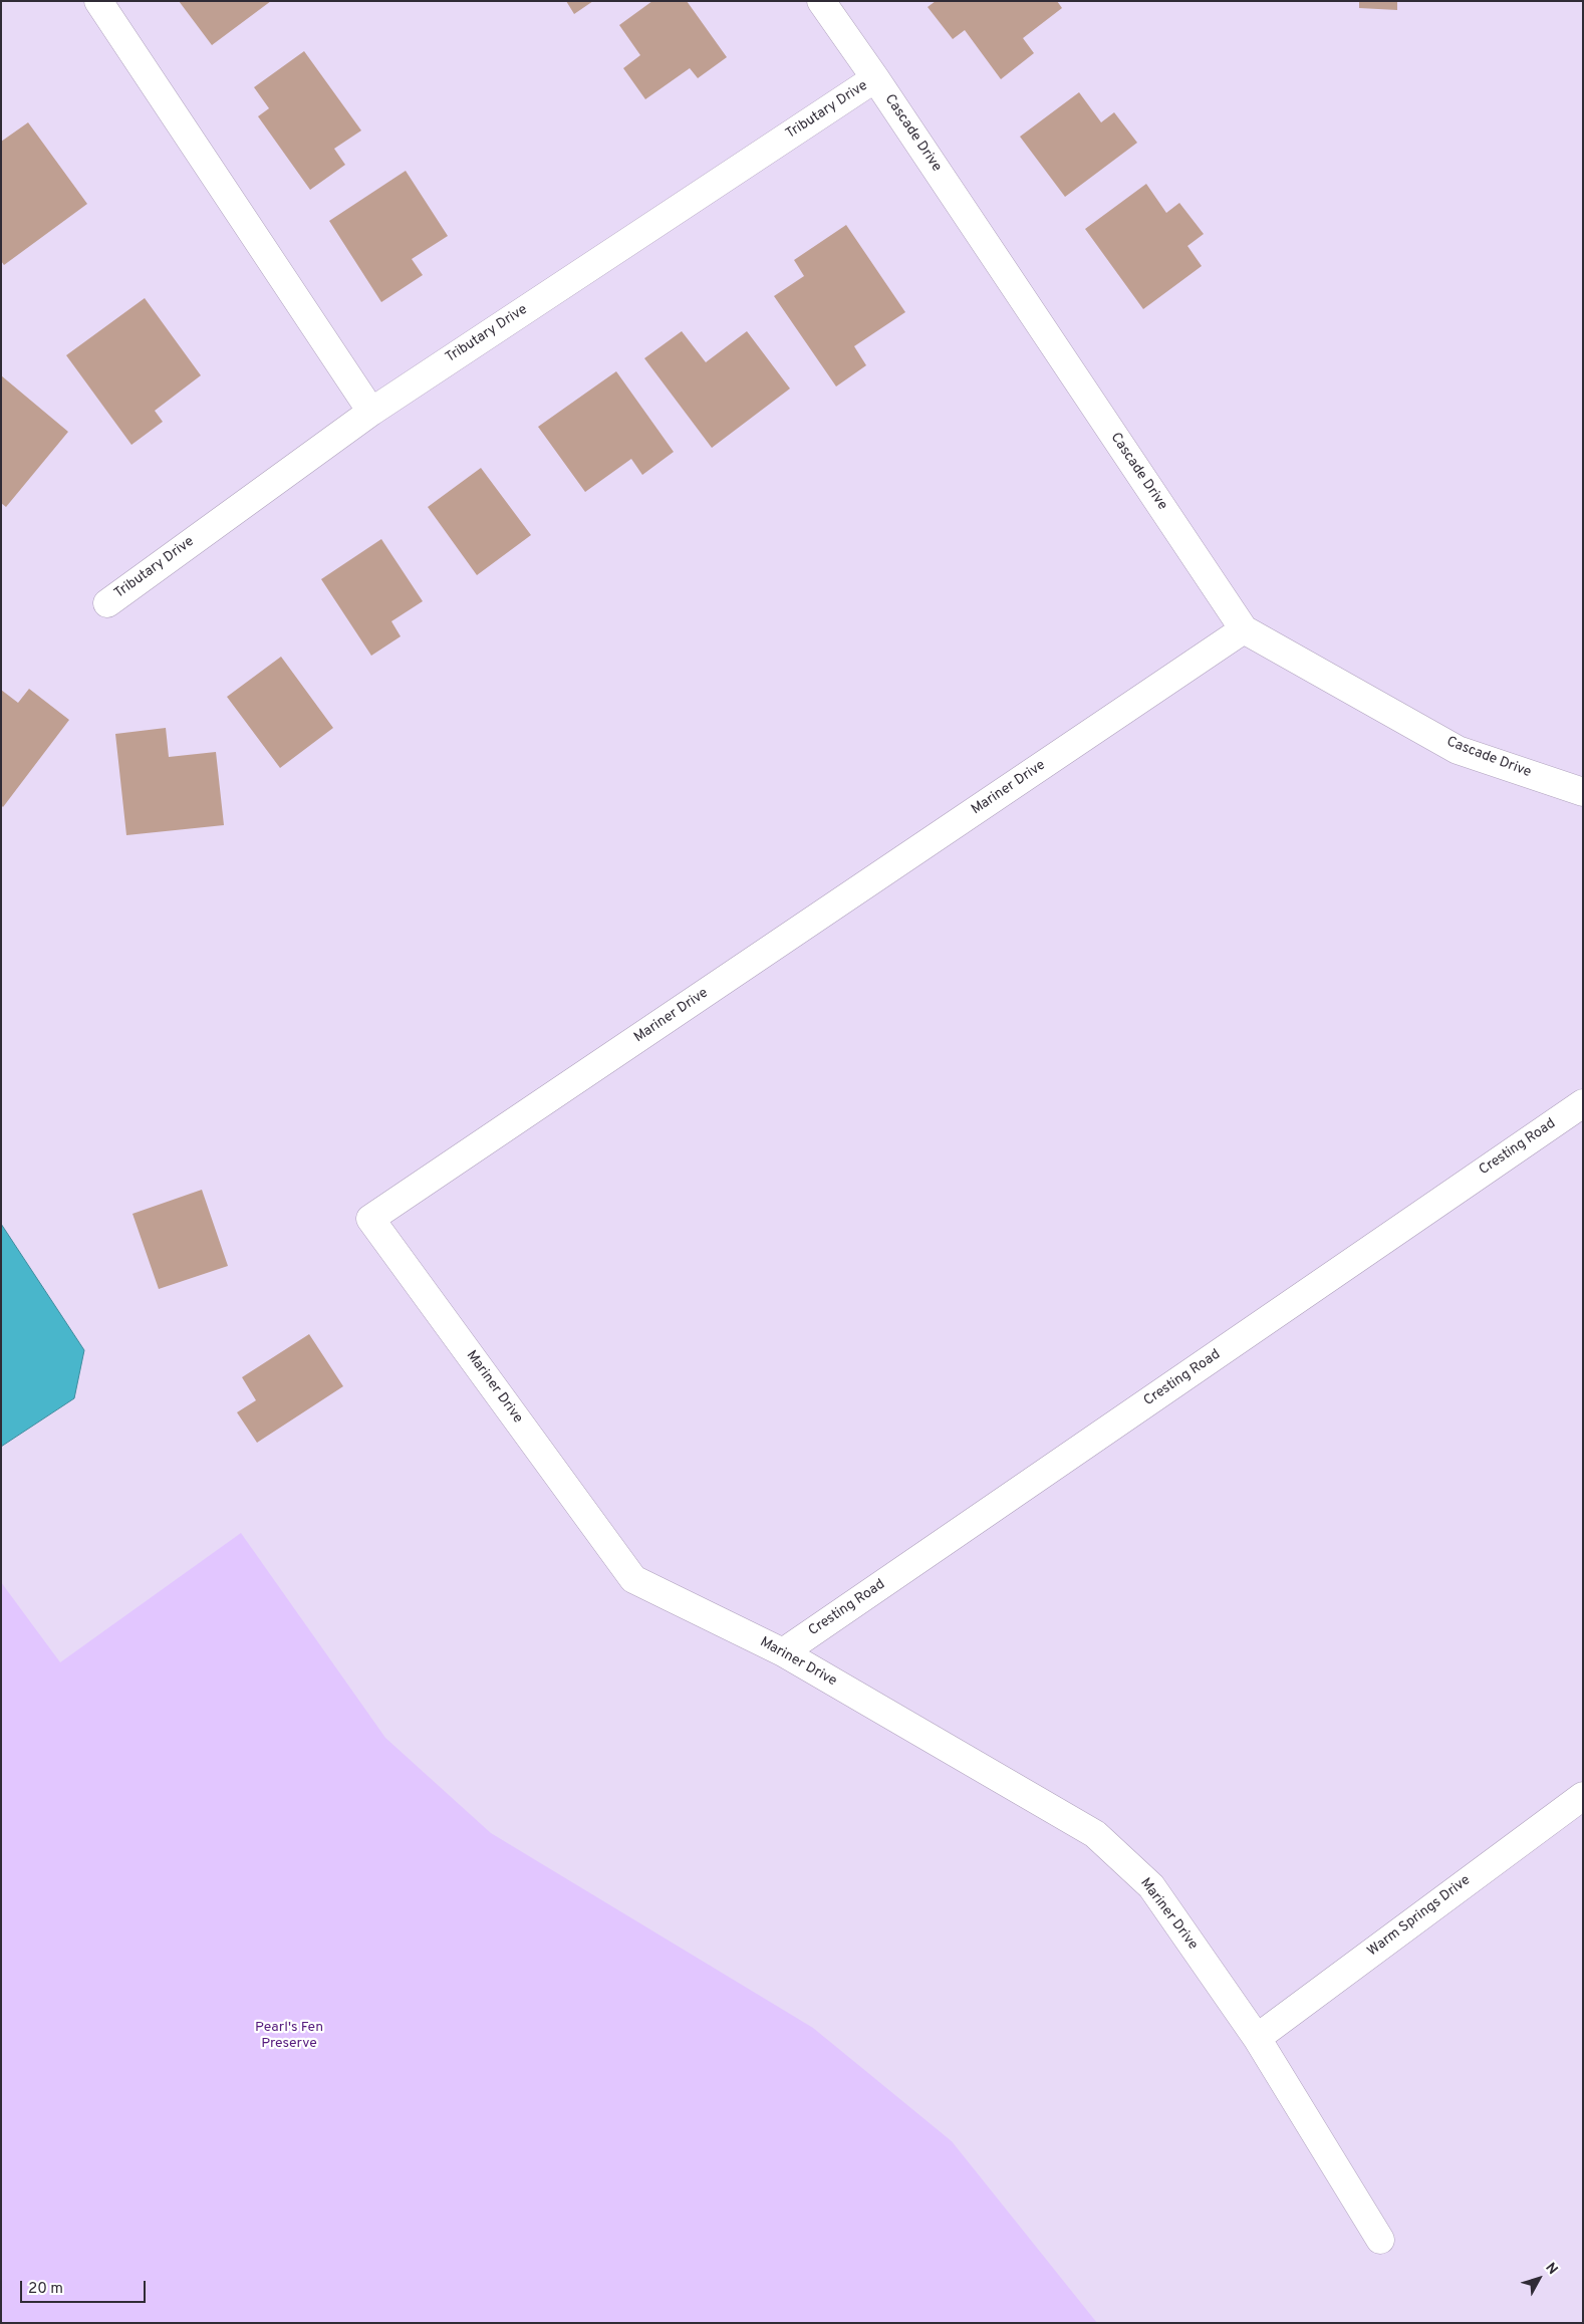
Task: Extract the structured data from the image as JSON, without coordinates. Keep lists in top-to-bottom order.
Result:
{
  "streets": {
    "street": [
      "Tributary Drive",
      "Cascade Drive",
      "Mariner Drive",
      "Cresting Road",
      "Warm Springs Drive"
    ]
  },
  "crossings": [
    ["Tributary Drive", "Cascade Drive"],
    ["Cascade Drive", "Mariner Drive"],
    ["Mariner Drive", "Cresting Road"],
    ["Mariner Drive", "Warm Springs Drive"]
  ],
  "parks": ["Pearl's Fen Preserve"],
  "scale_bar": "20 m",
  "north": "top right"
}
